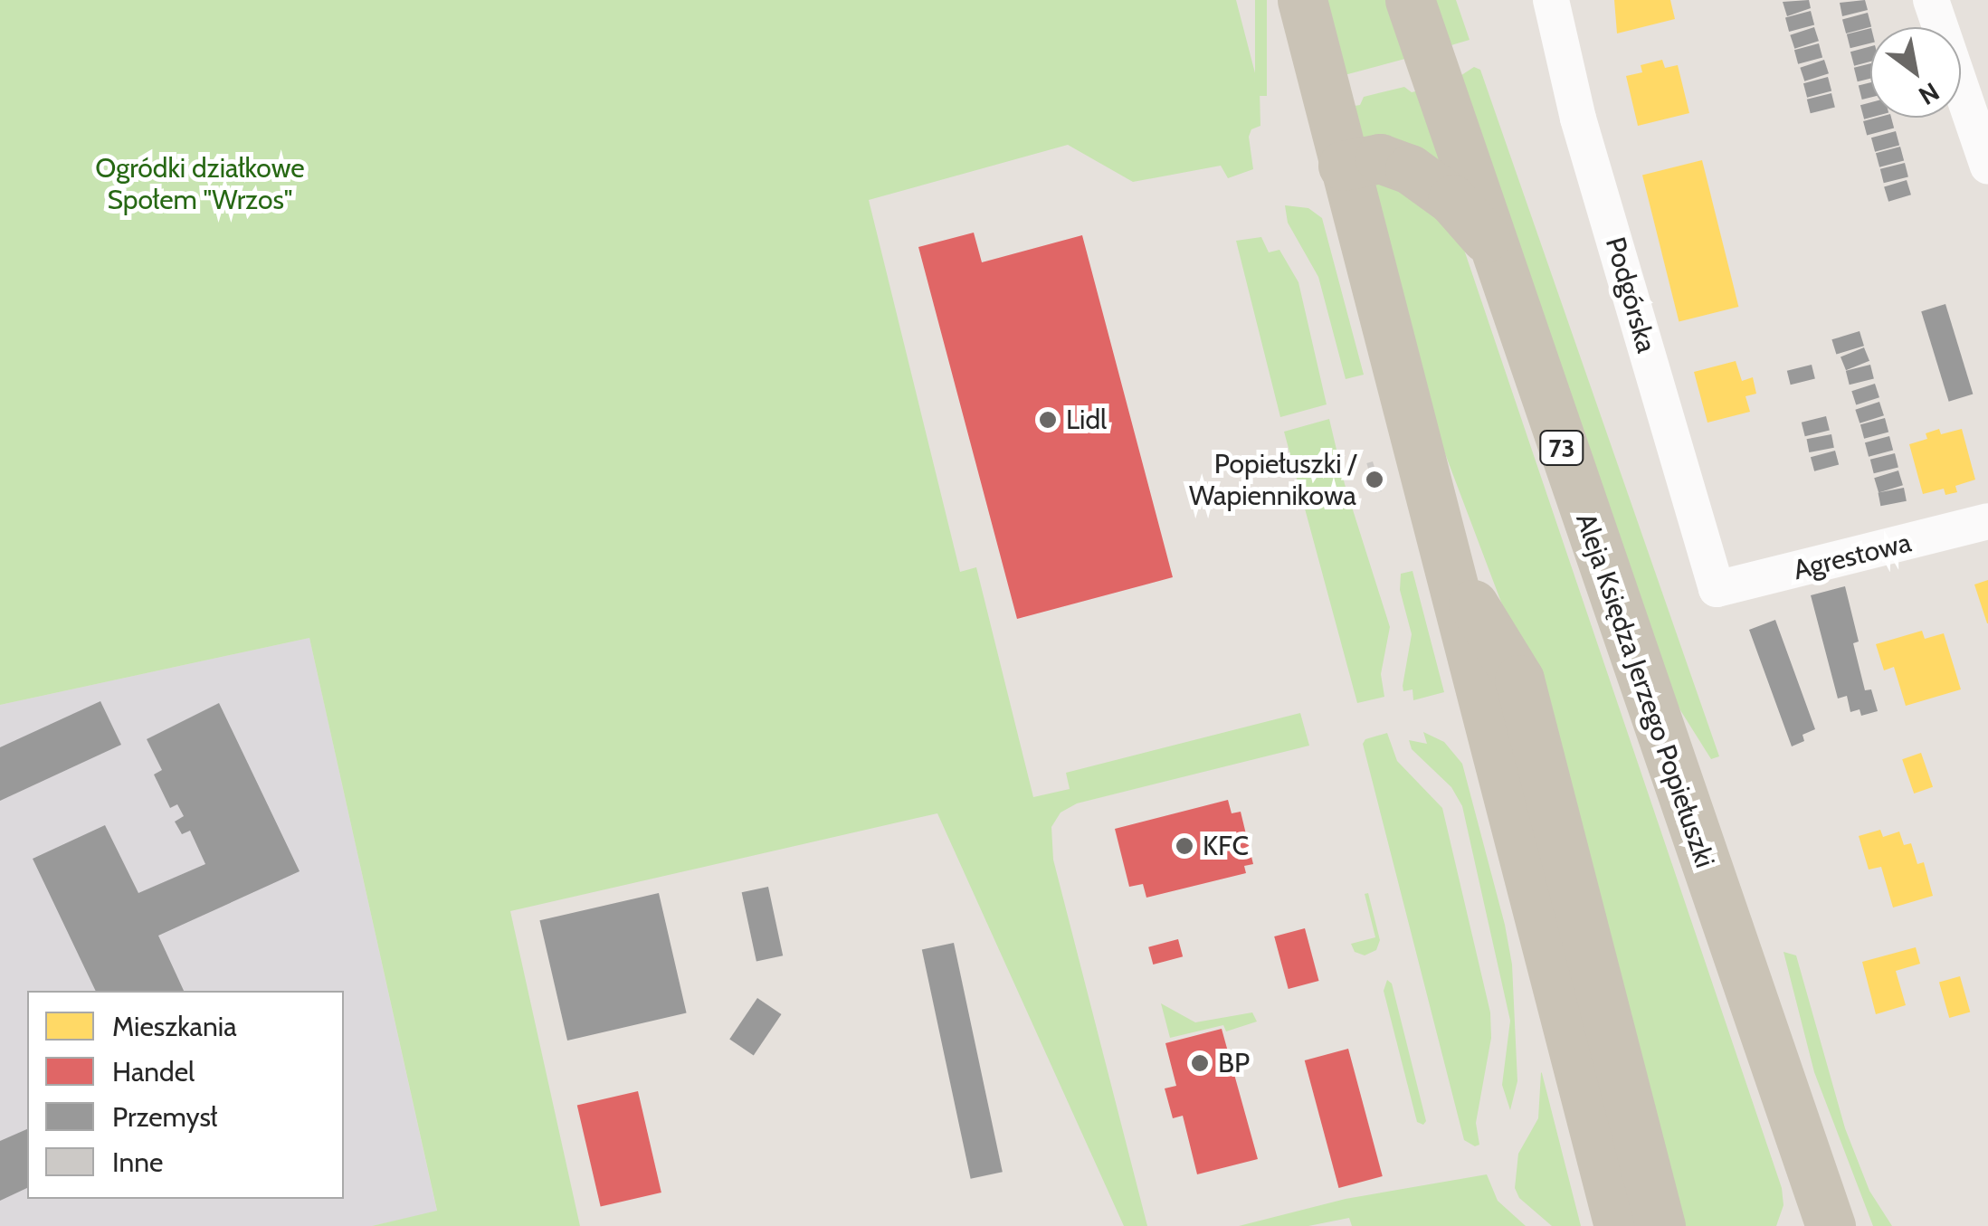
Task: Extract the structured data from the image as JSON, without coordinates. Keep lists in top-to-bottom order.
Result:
{
  "streets": {
    "main road": ["73", "Aleja Księdza Jerzego Popiełuszki"],
    "street": ["Podgórska", "Agrestowa"]
  },
  "crossings": [
    ["Podgórska", "Agrestowa"]
  ],
  "parks": ["Ogródki działkowe Społem \"Wrzos\""],
  "places": [
    "Lidl",
    "Popiełuszki / Wapiennikowa",
    "KFC",
    "BP"
  ],
  "legend": [
    "Mieszkania",
    "Handel",
    "Przemysł",
    "Inne"
  ],
  "north": "bottom right"
}
